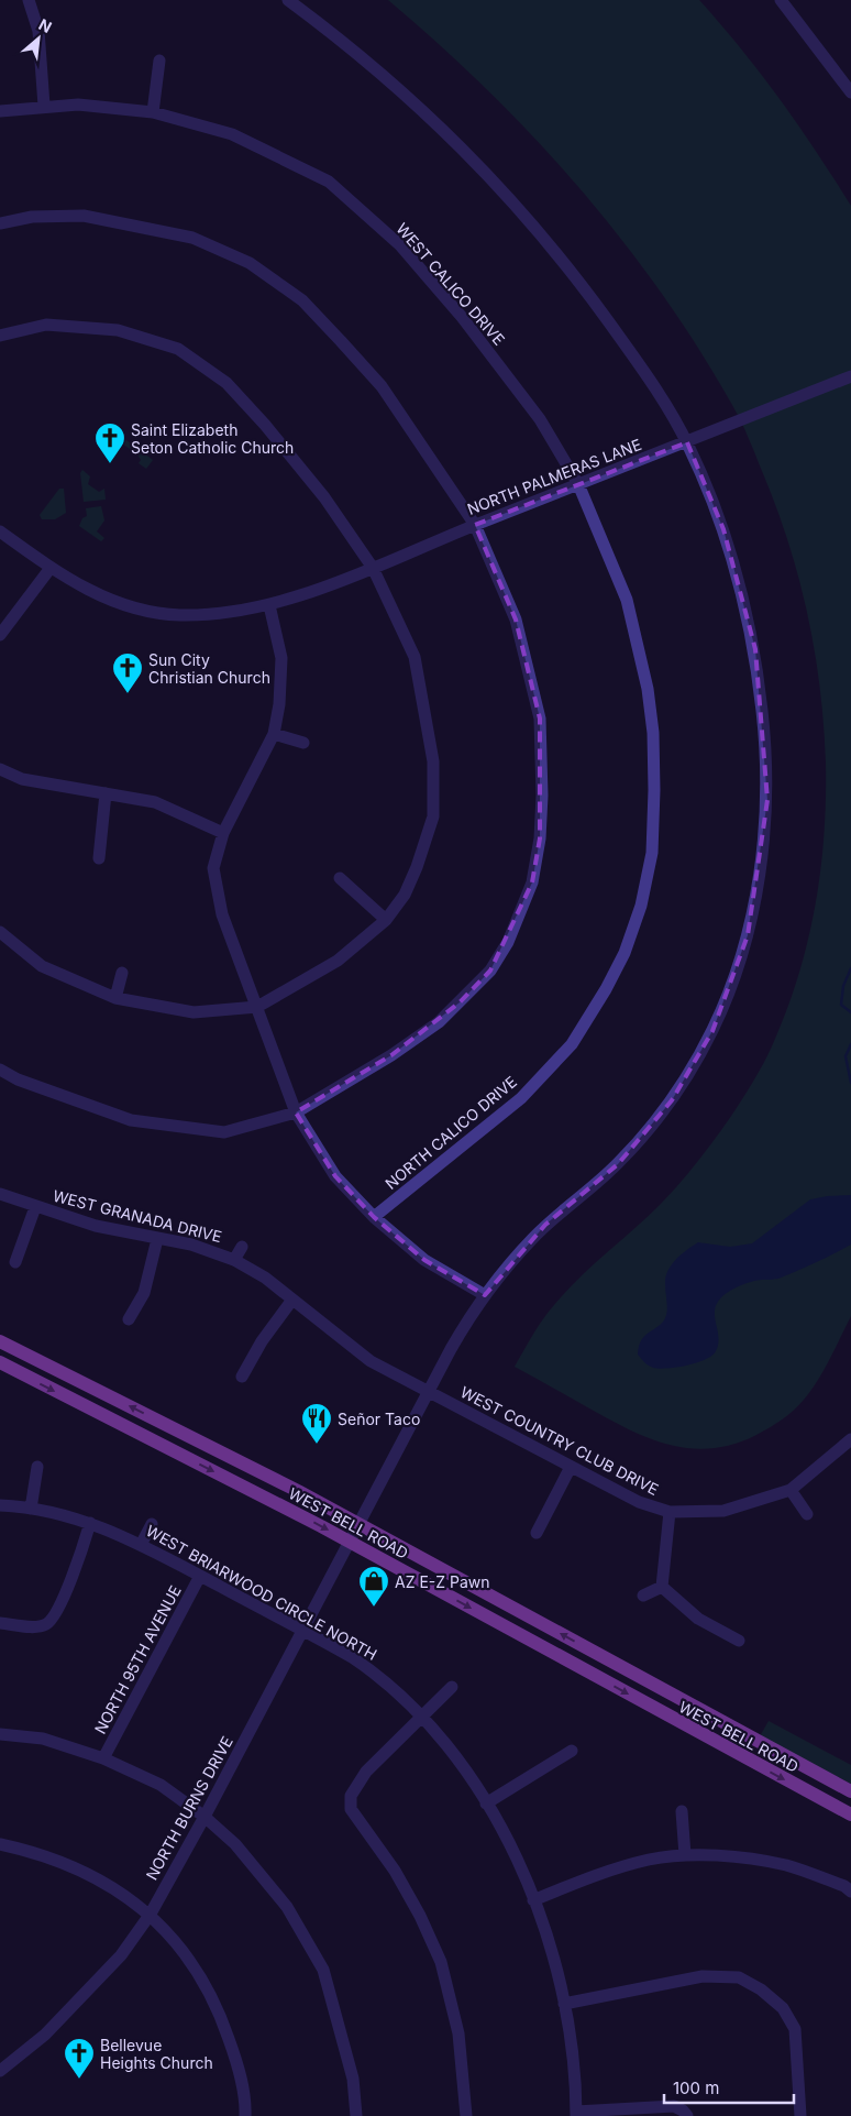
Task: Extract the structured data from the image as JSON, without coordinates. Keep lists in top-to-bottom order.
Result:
{
  "streets": {
    "main road": ["WEST BELL ROAD"],
    "street": [
      "WEST CALICO DRIVE",
      "NORTH PALMERAS LANE",
      "NORTH CALICO DRIVE",
      "WEST GRANADA DRIVE",
      "WEST COUNTRY CLUB DRIVE",
      "WEST BRIARWOOD CIRCLE NORTH",
      "NORTH 95TH AVENUE",
      "NORTH BURNS DRIVE"
    ]
  },
  "crossings": [
    ["WEST CALICO DRIVE", "NORTH PALMERAS LANE"],
    ["WEST CALICO DRIVE", "NORTH CALICO DRIVE"],
    ["NORTH PALMERAS LANE", "NORTH CALICO DRIVE"],
    ["NORTH PALMERAS LANE", "NORTH BURNS DRIVE"],
    ["WEST GRANADA DRIVE", "WEST COUNTRY CLUB DRIVE"],
    ["WEST GRANADA DRIVE", "NORTH BURNS DRIVE"],
    ["WEST COUNTRY CLUB DRIVE", "NORTH BURNS DRIVE"],
    ["WEST BELL ROAD", "NORTH BURNS DRIVE"],
    ["WEST BRIARWOOD CIRCLE NORTH", "NORTH 95TH AVENUE"],
    ["WEST BRIARWOOD CIRCLE NORTH", "NORTH BURNS DRIVE"]
  ],
  "places": {
    "church": ["Saint Elizabeth Seton Catholic Church", "Sun City Christian Church", "Bellevue Heights Church"],
    "restaurant": ["Señor Taco"],
    "shop": ["AZ E-Z Pawn"]
  },
  "scale_bar": "100 m",
  "north": "top right"
}
